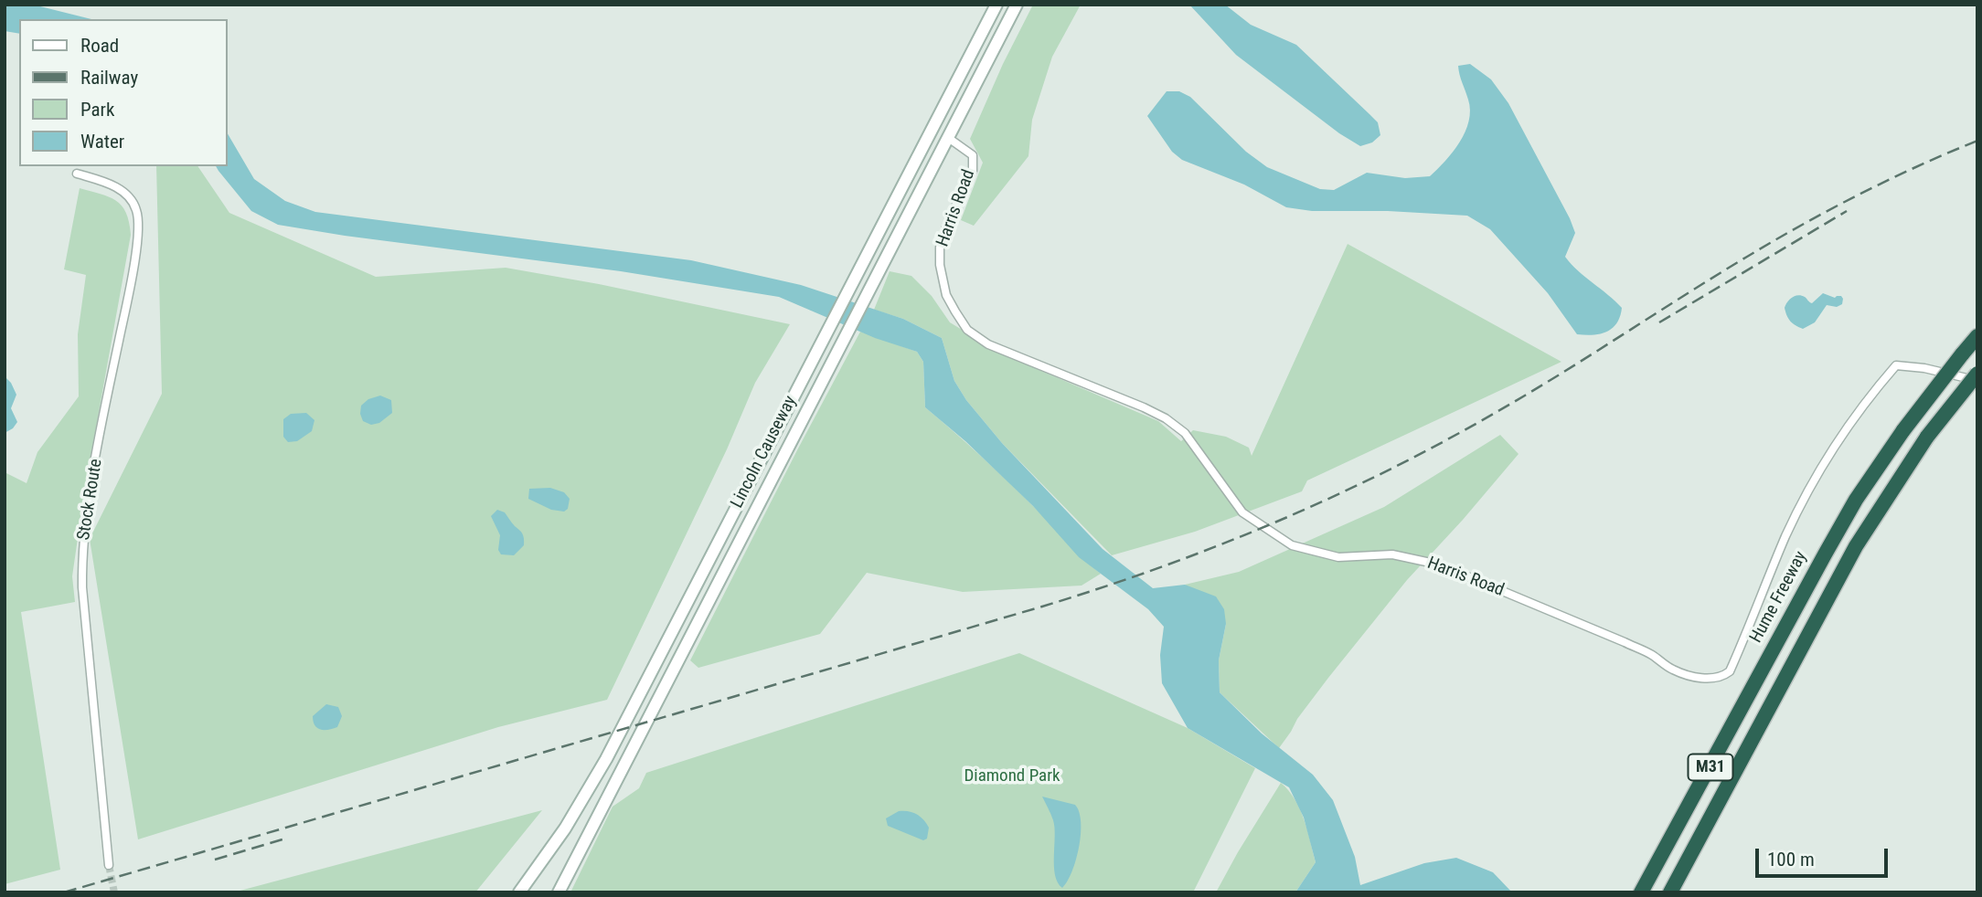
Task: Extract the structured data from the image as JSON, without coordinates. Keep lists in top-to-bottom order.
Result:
{
  "streets": {
    "highway": ["Hume Freeway", "M31"],
    "main road": ["Lincoln Causeway"],
    "street": ["Harris Road", "Stock Route"]
  },
  "crossings": [
    ["Harris Road", "Lincoln Causeway"]
  ],
  "parks": ["Diamond Park"],
  "legend": [
    "Road",
    "Railway",
    "Park",
    "Water"
  ],
  "scale_bar": "100 m"
}
